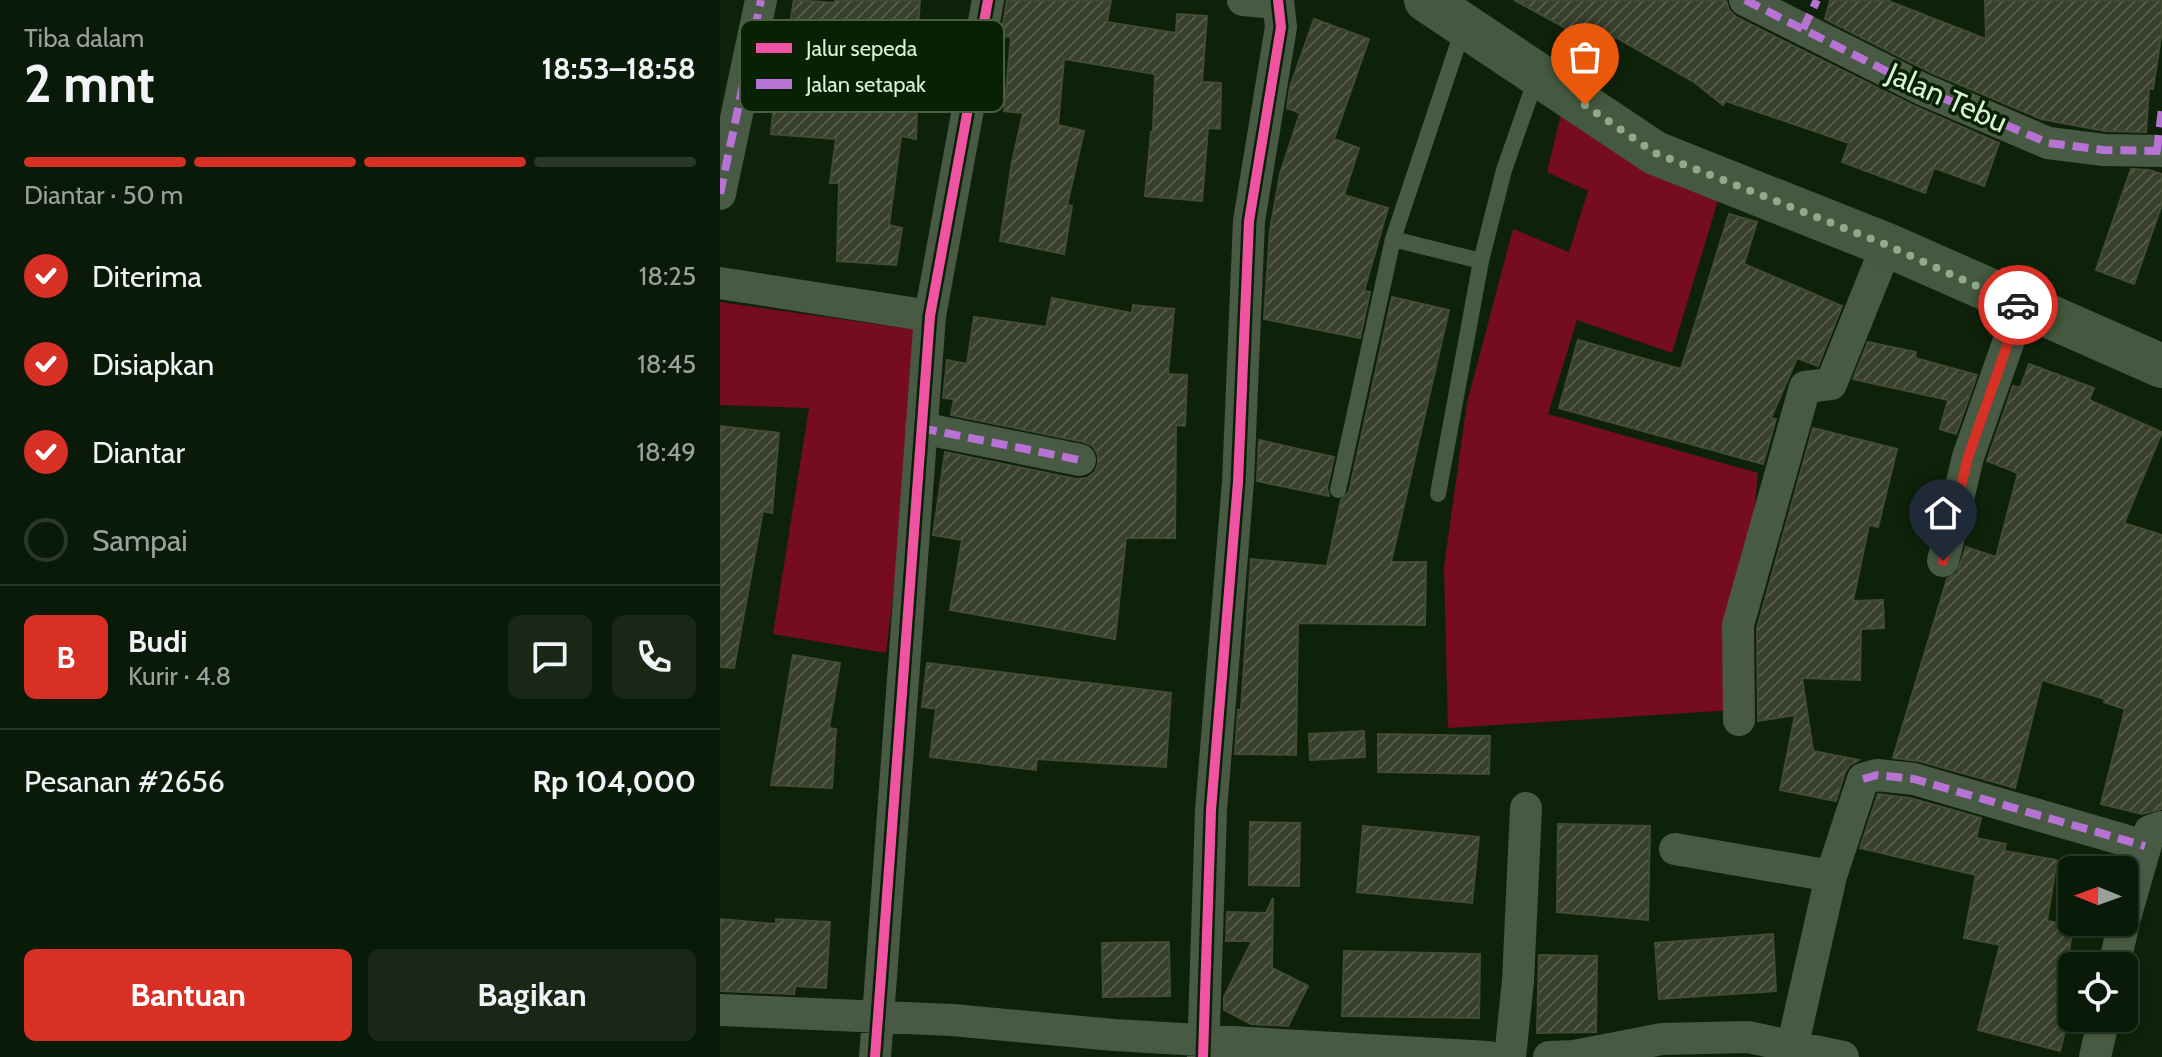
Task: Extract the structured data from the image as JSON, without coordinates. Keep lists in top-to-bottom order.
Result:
{
  "streets": {
    "street": ["Jalan Tebu"]
  },
  "legend": ["Jalur sepeda", "Jalan setapak"],
  "north": "left",
  "page": {
    "heading": ["2 mnt", "Tiba dalam", "18:53–18:58"],
    "panel": [
      "Budi",
      "Kurir · 4.8",
      "Pesanan #2656",
      "Rp 104,000"
    ],
    "bar": "Diantar · 50 m",
    "list": [
      ["Diterima", "18:25"],
      ["Disiapkan", "18:45"],
      ["Diantar", "18:49"],
      "Sampai"
    ],
    "round": "B",
    "buttons": ["Bantuan", "Bagikan"]
  }
}
